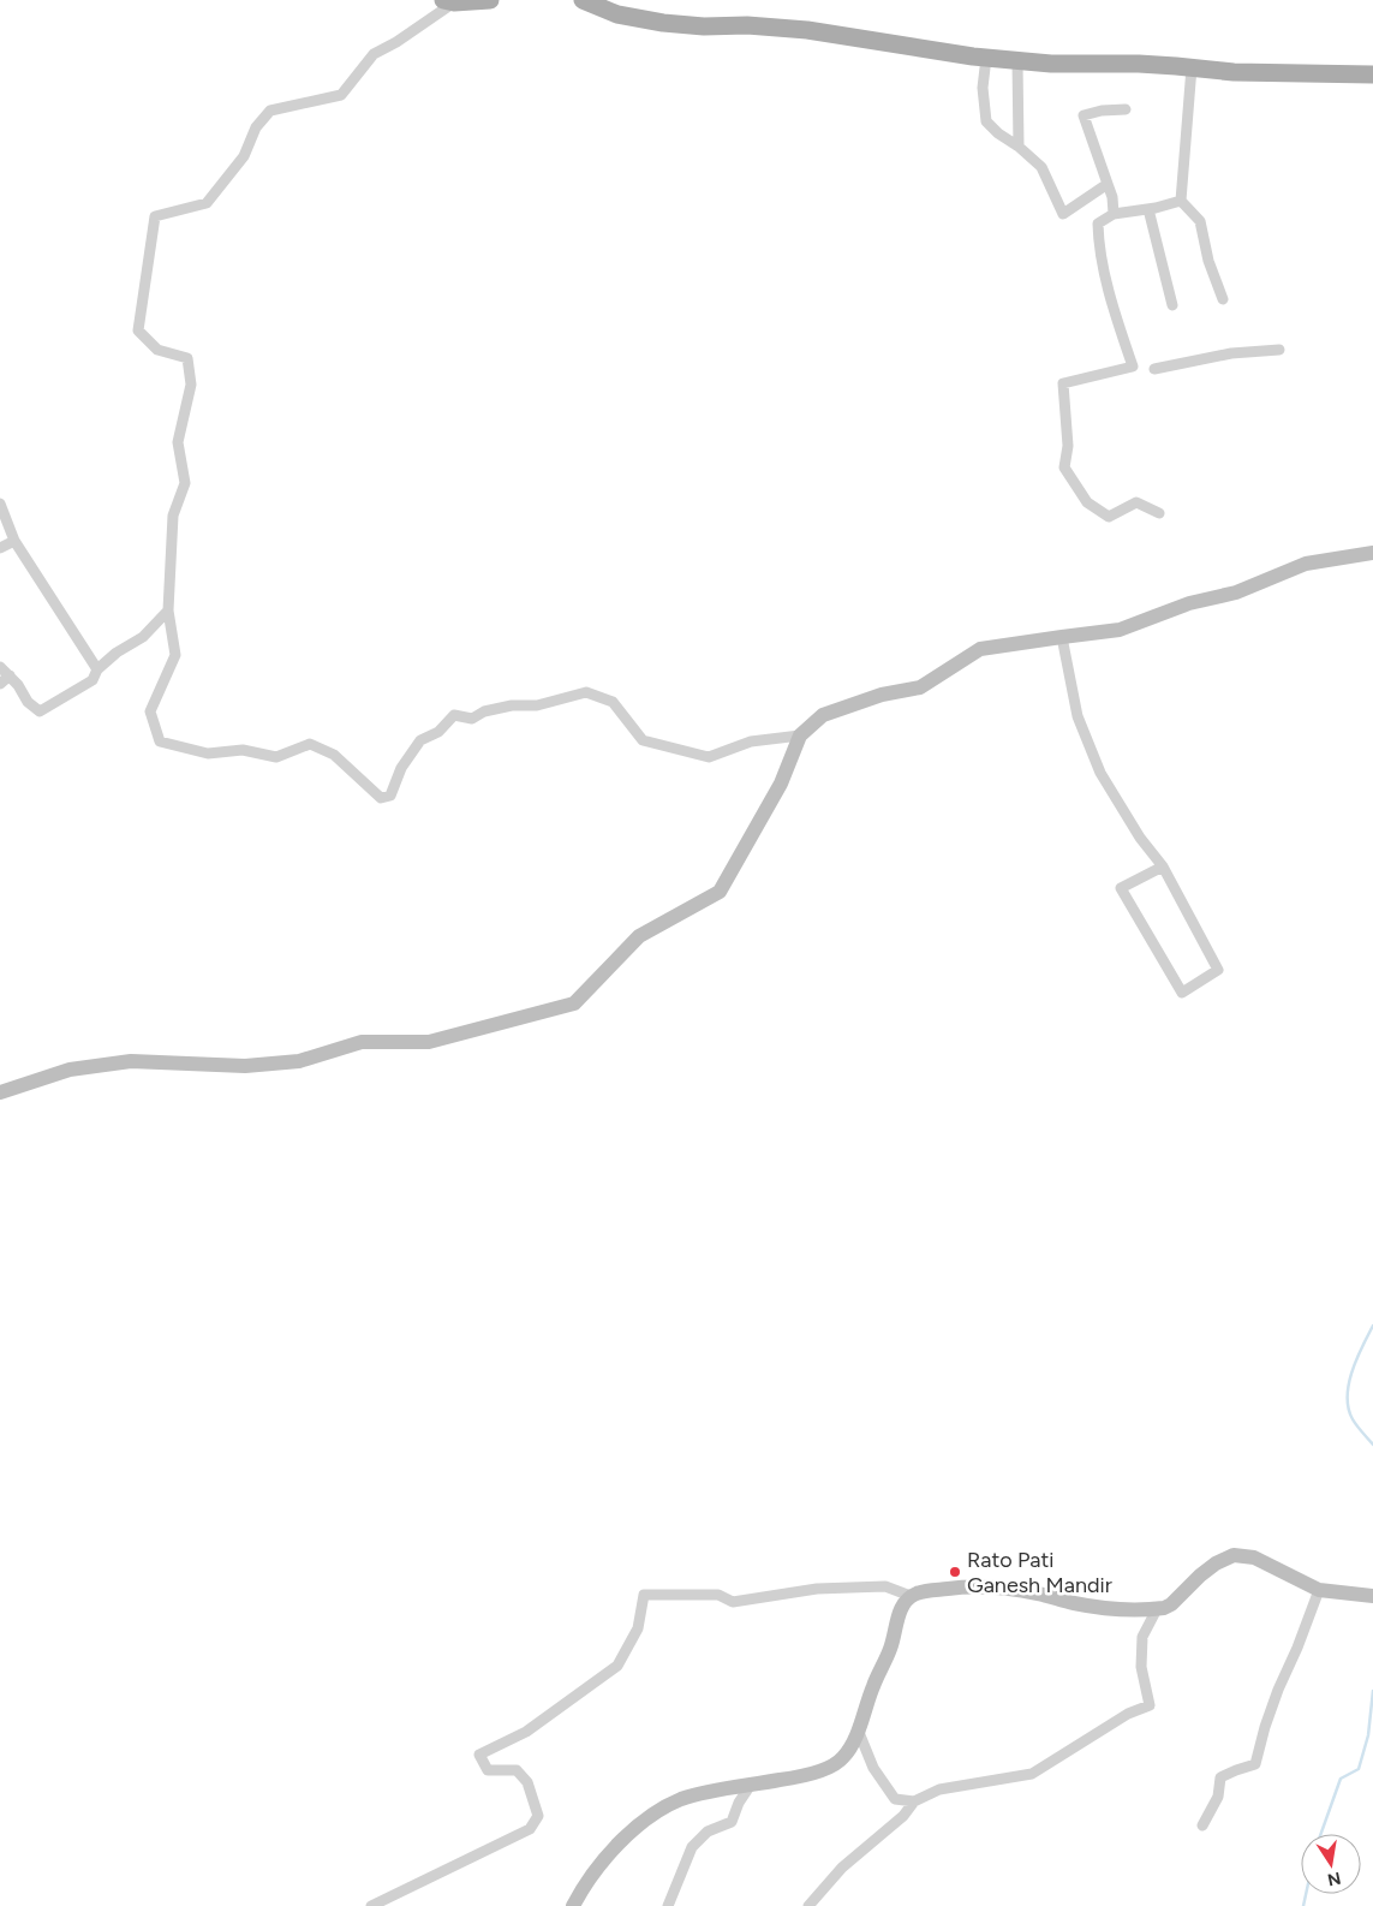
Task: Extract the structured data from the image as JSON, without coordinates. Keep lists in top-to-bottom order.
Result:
{
  "places": ["Rato Pati Ganesh Mandir"],
  "north": "bottom"
}
